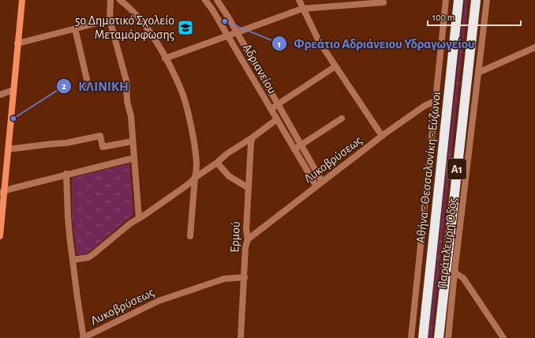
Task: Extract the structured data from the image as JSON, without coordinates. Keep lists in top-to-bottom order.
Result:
{
  "streets": {
    "highway": ["Αθήνα - Θεσσαλονίκη - Εύζωνοι", "Α1"],
    "street": [
      "Αδριανείου",
      "Λυκοβρύσεως",
      "Ερμού",
      "Παράπλευρη Οδός"
    ]
  },
  "crossings": [
    ["Αδριανείου", "Λυκοβρύσεως"],
    ["Λυκοβρύσεως", "Ερμού"],
    ["Λυκοβρύσεως", "Παράπλευρη Οδός"]
  ],
  "places": {
    "other": ["Φρεάτιο Αδριάνειου Υδραγωγείου", "ΚΛΙΝΙΚΗ"],
    "school or university": ["5ο Δημοτικό Σχολείο Μεταμόρφωσης"]
  },
  "scale_bar": "100 m"
}
